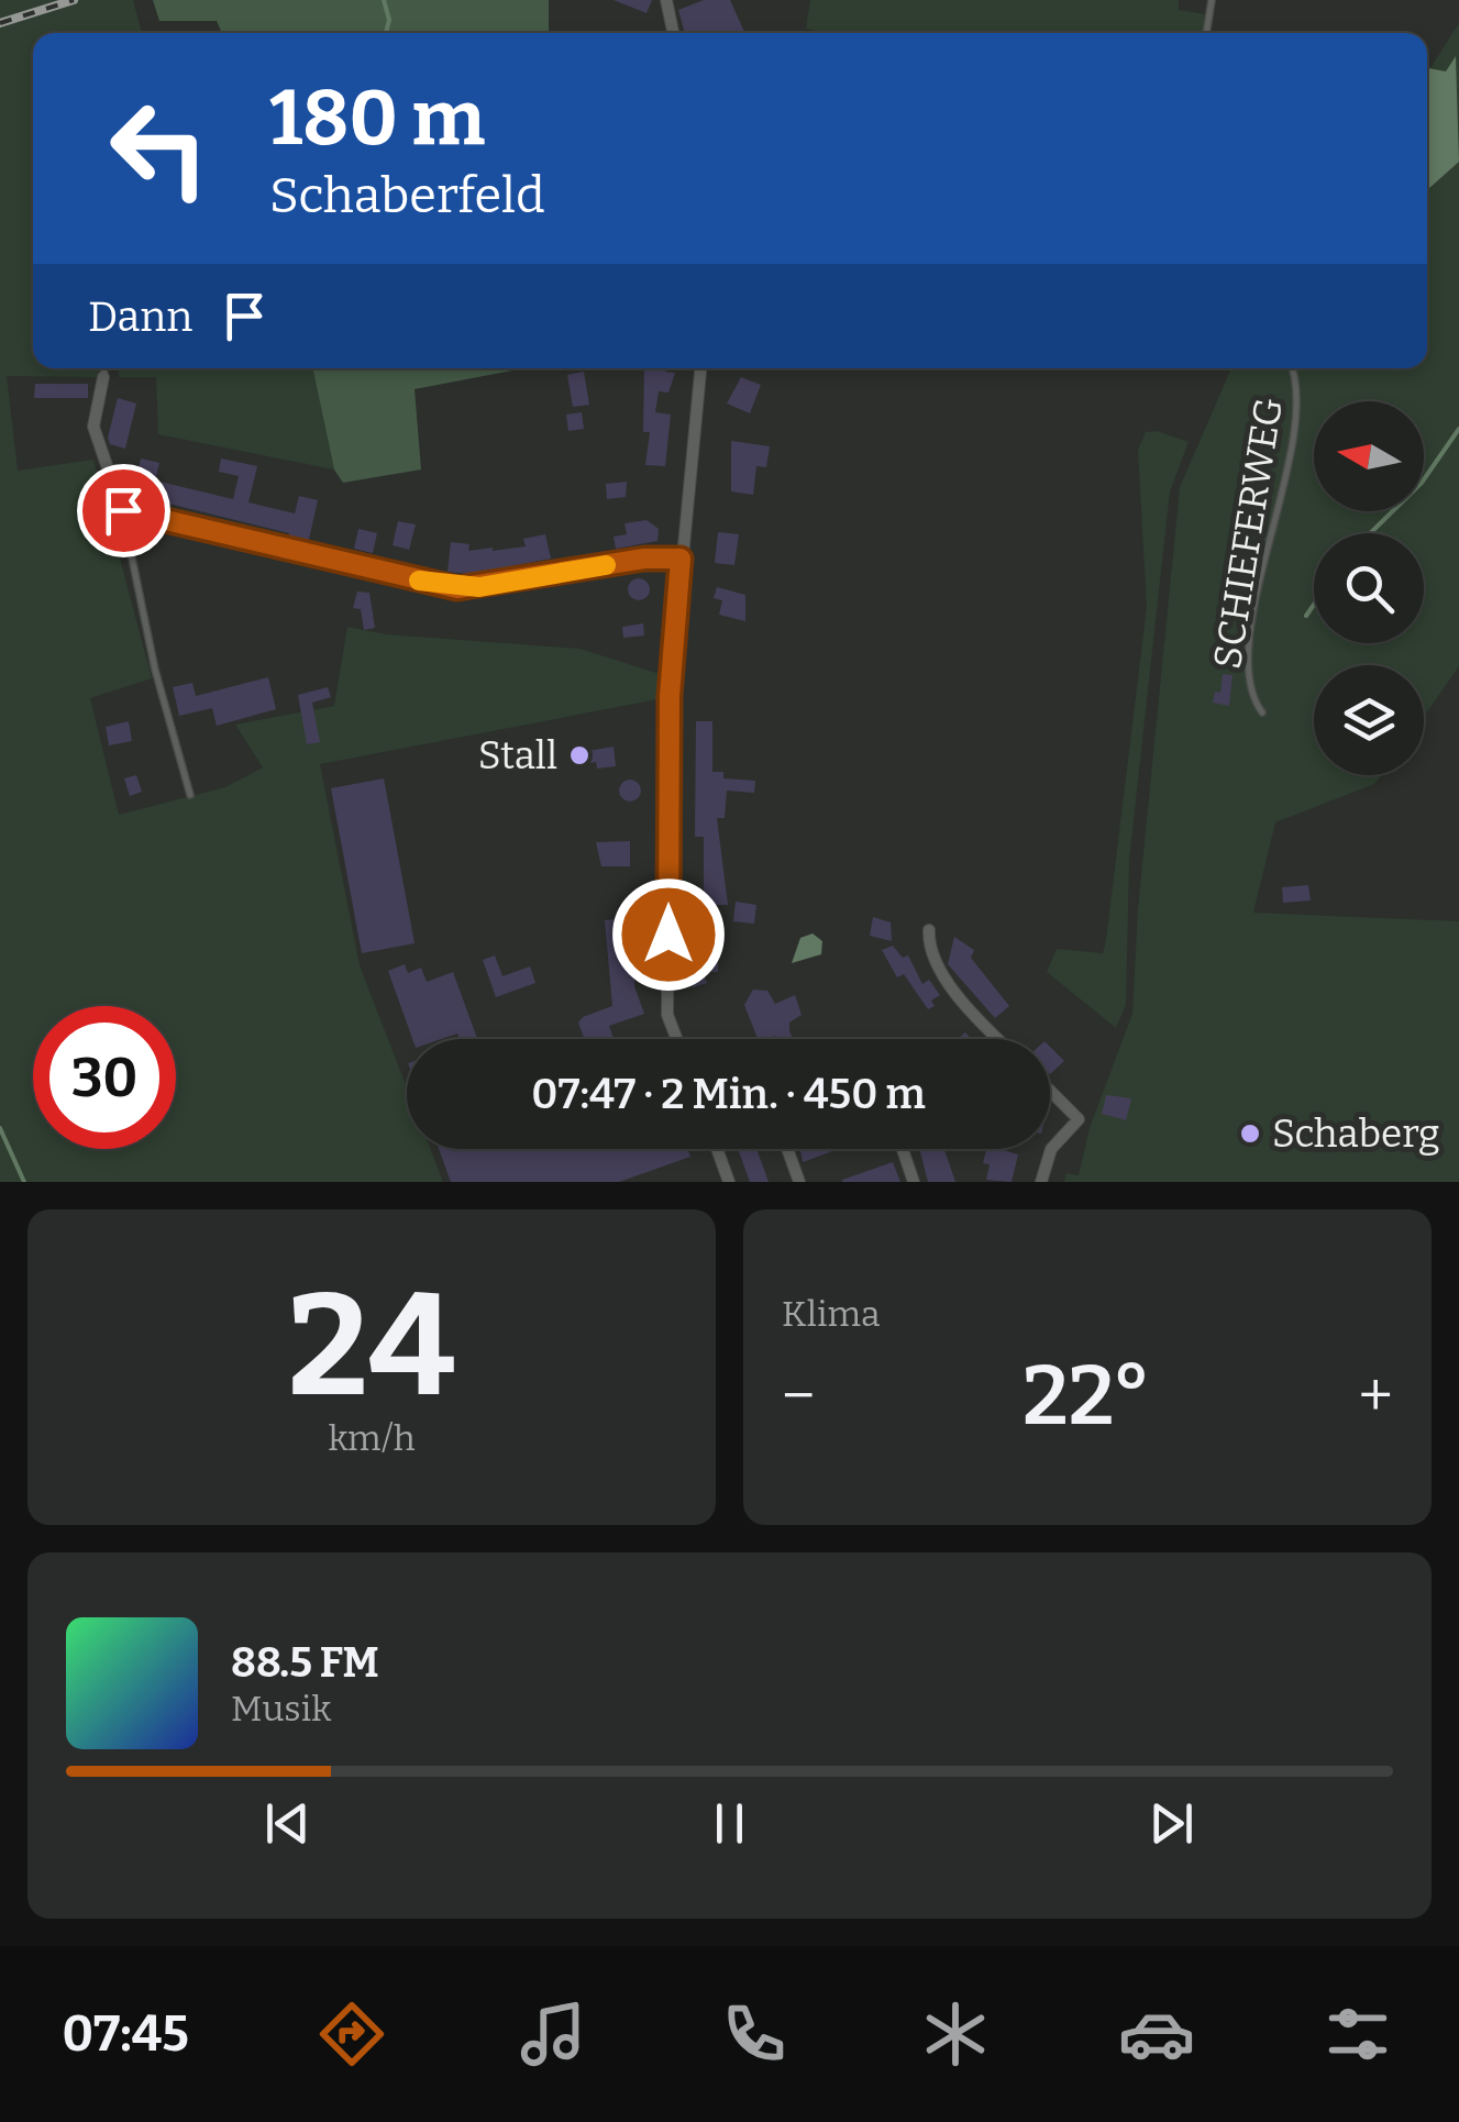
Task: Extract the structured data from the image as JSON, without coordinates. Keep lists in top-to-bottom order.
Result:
{
  "streets": {
    "lane": ["SCHIEFERWEG"]
  },
  "places": ["Stall", "Schaberg"],
  "north": "left",
  "page": {
    "turn": ["180 m", "Schaberfeld"],
    "then": "Dann",
    "limit": "30",
    "trip": "07:47 · 2 Min. · 450 m",
    "tile": [
      ["24", "km/h"],
      "Klima"
    ],
    "heat": ["−", "22°", "+"],
    "song": ["88.5 FM", "Musik"],
    "tabs": "07:45"
  }
}
